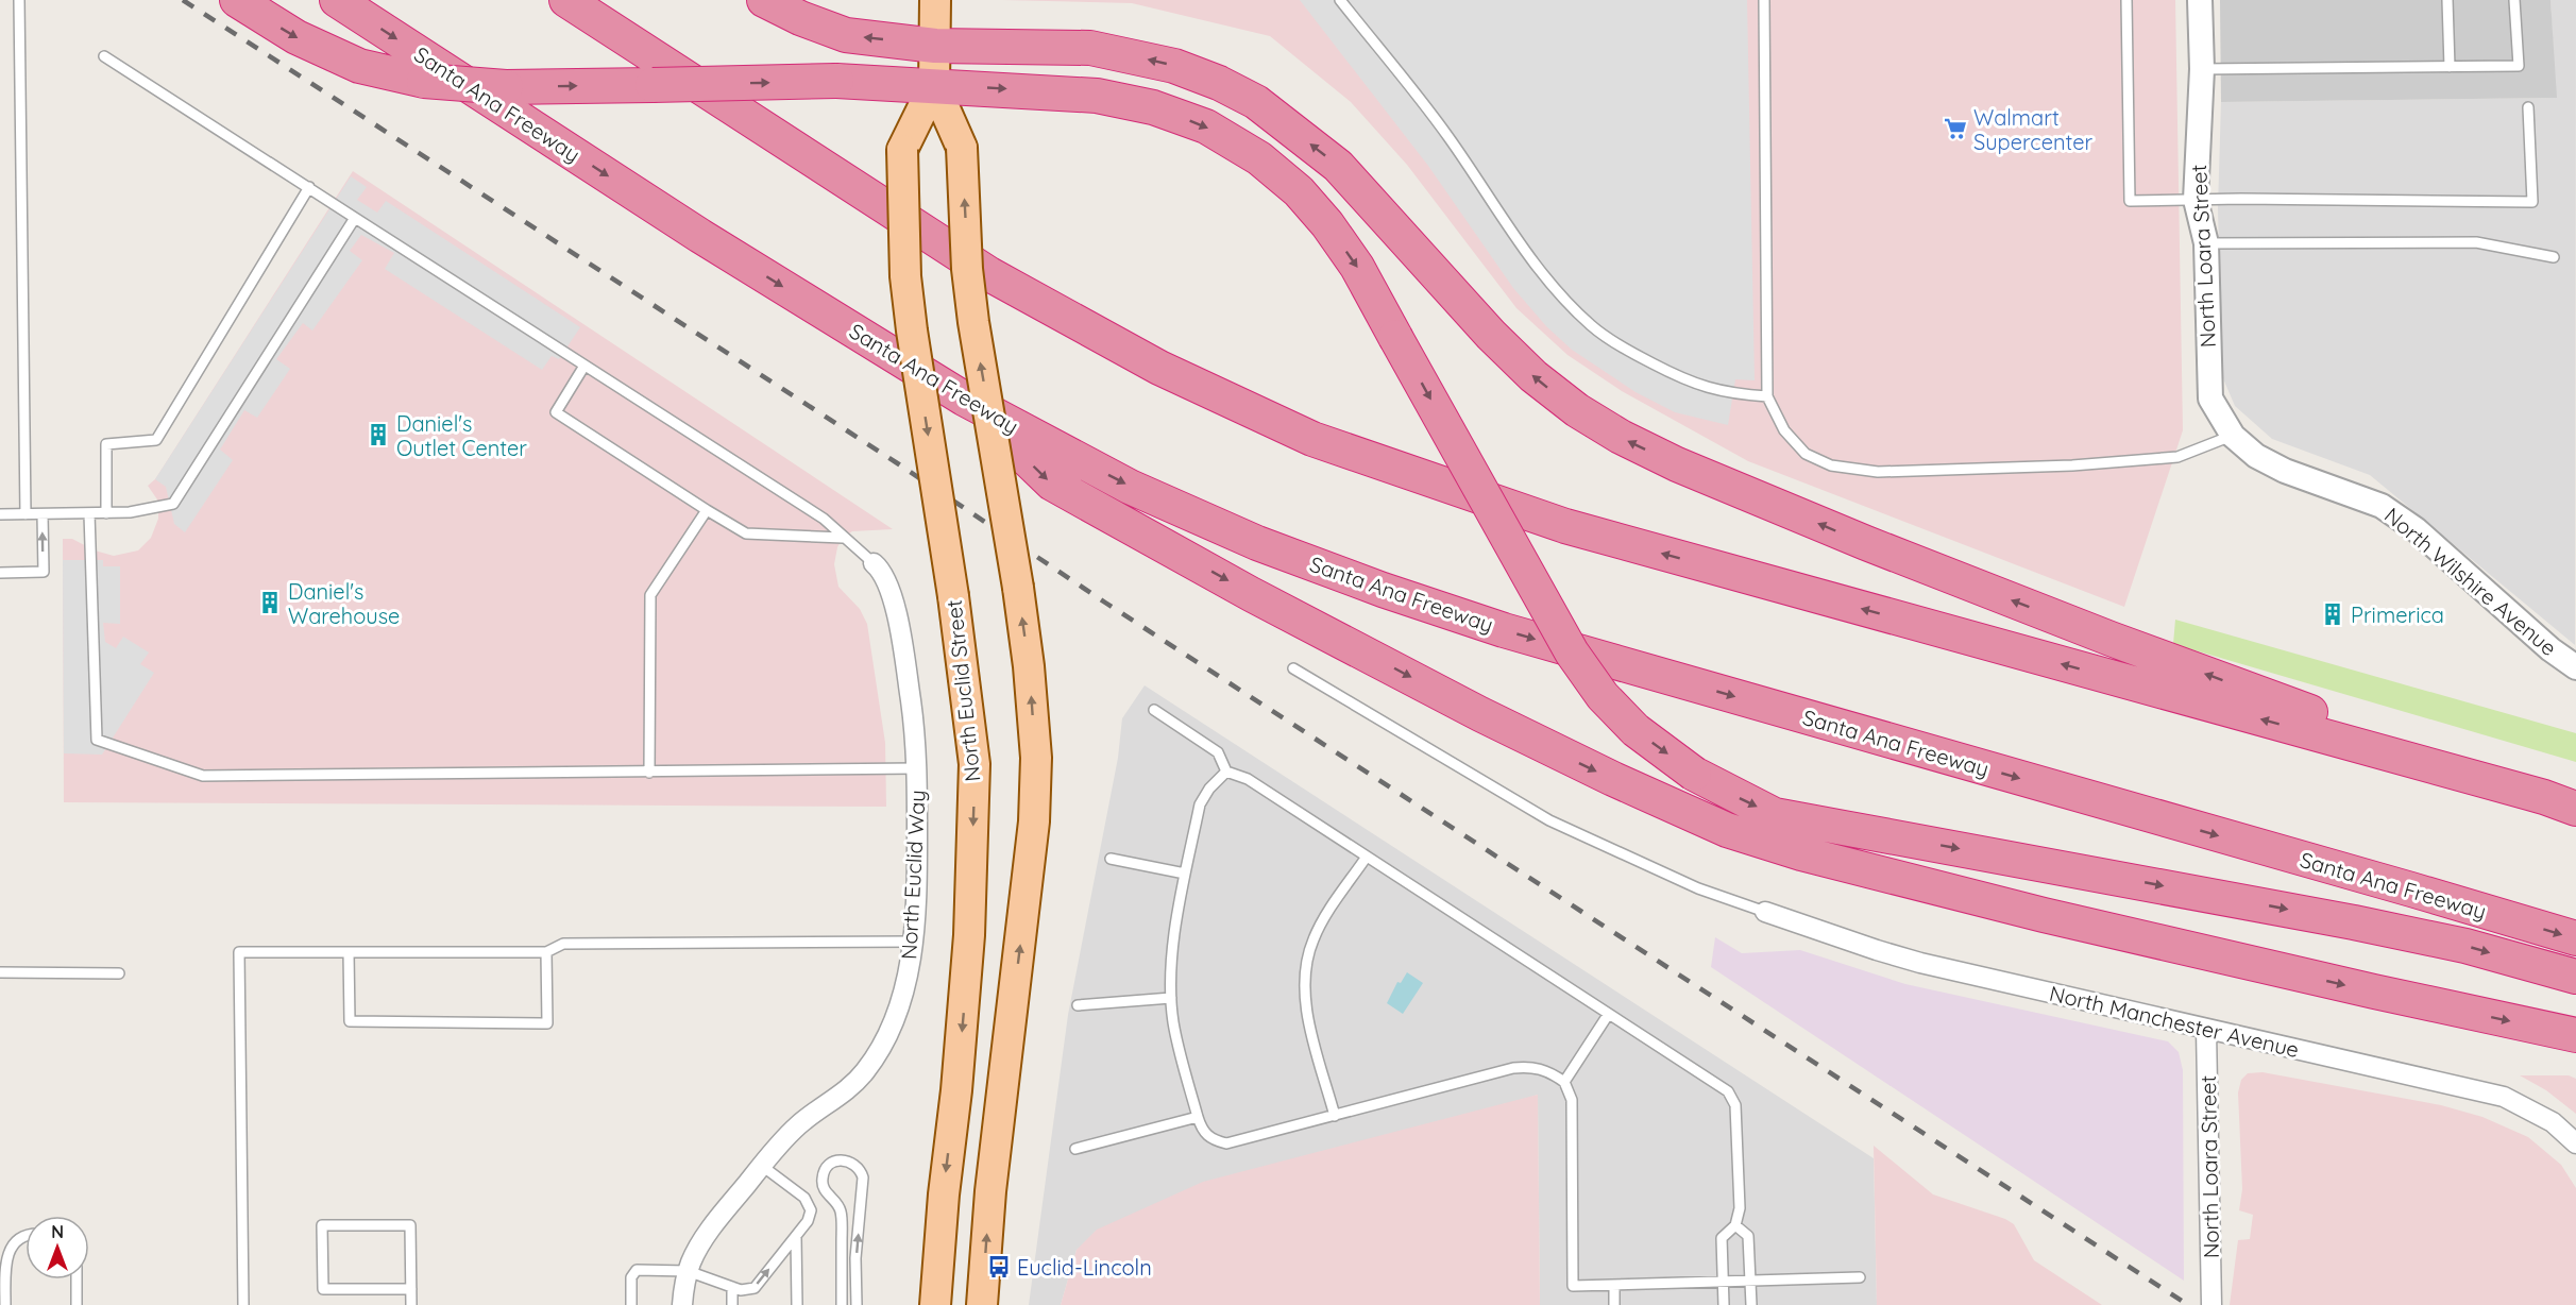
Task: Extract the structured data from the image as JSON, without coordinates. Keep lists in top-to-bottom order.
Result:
{
  "streets": {
    "highway": ["Santa Ana Freeway"],
    "main road": ["North Euclid Street"],
    "street": [
      "North Loara Street",
      "North Wilshire Avenue",
      "North Euclid Way",
      "North Manchester Avenue"
    ]
  },
  "crossings": [
    ["North Loara Street", "North Wilshire Avenue"],
    ["North Loara Street", "North Manchester Avenue"]
  ],
  "places": {
    "supermarket": ["Walmart Supercenter"],
    "building": ["Daniel's Outlet Center", "Daniel's Warehouse", "Primerica"],
    "bus stop": ["Euclid-Lincoln"]
  },
  "north": "top"
}
